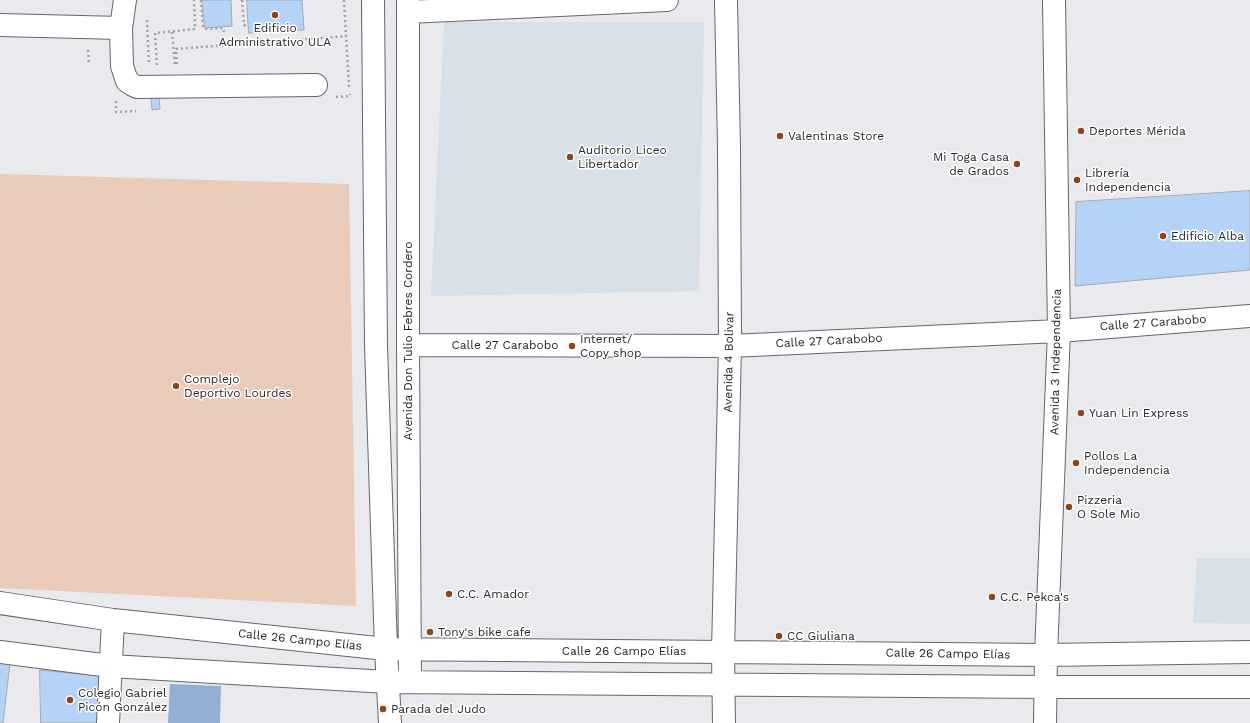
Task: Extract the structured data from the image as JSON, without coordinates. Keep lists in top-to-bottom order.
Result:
{
  "streets": {
    "street": [
      "Calle 27 Carabobo",
      "Avenida Don Tulio Febres Cordero",
      "Avenida 4 Bolivar",
      "Avenida 3 Independencia",
      "Calle 26 Campo Elías"
    ]
  },
  "crossings": [
    ["Calle 27 Carabobo", "Avenida Don Tulio Febres Cordero"],
    ["Calle 27 Carabobo", "Avenida 4 Bolivar"],
    ["Calle 27 Carabobo", "Avenida 3 Independencia"],
    ["Avenida Don Tulio Febres Cordero", "Calle 26 Campo Elías"],
    ["Avenida 4 Bolivar", "Calle 26 Campo Elías"],
    ["Avenida 3 Independencia", "Calle 26 Campo Elías"]
  ],
  "places": [
    "Edificio Administrativo ULA",
    "Deportes Mérida",
    "Valentinas Store",
    "Auditorio Liceo Libertador",
    "Mi Toga Casa de Grados",
    "Librería Independencia",
    "Edificio Alba",
    "Internet/ Copy shop",
    "Complejo Deportivo Lourdes",
    "Yuan Lin Express",
    "Pollos La Independencia",
    "Pizzeria O Sole Mio",
    "C.C. Amador",
    "C.C. Pekca's",
    "Tony's bike cafe",
    "CC Giuliana",
    "Colegio Gabriel Picón González",
    "Parada del Judo"
  ]
}
